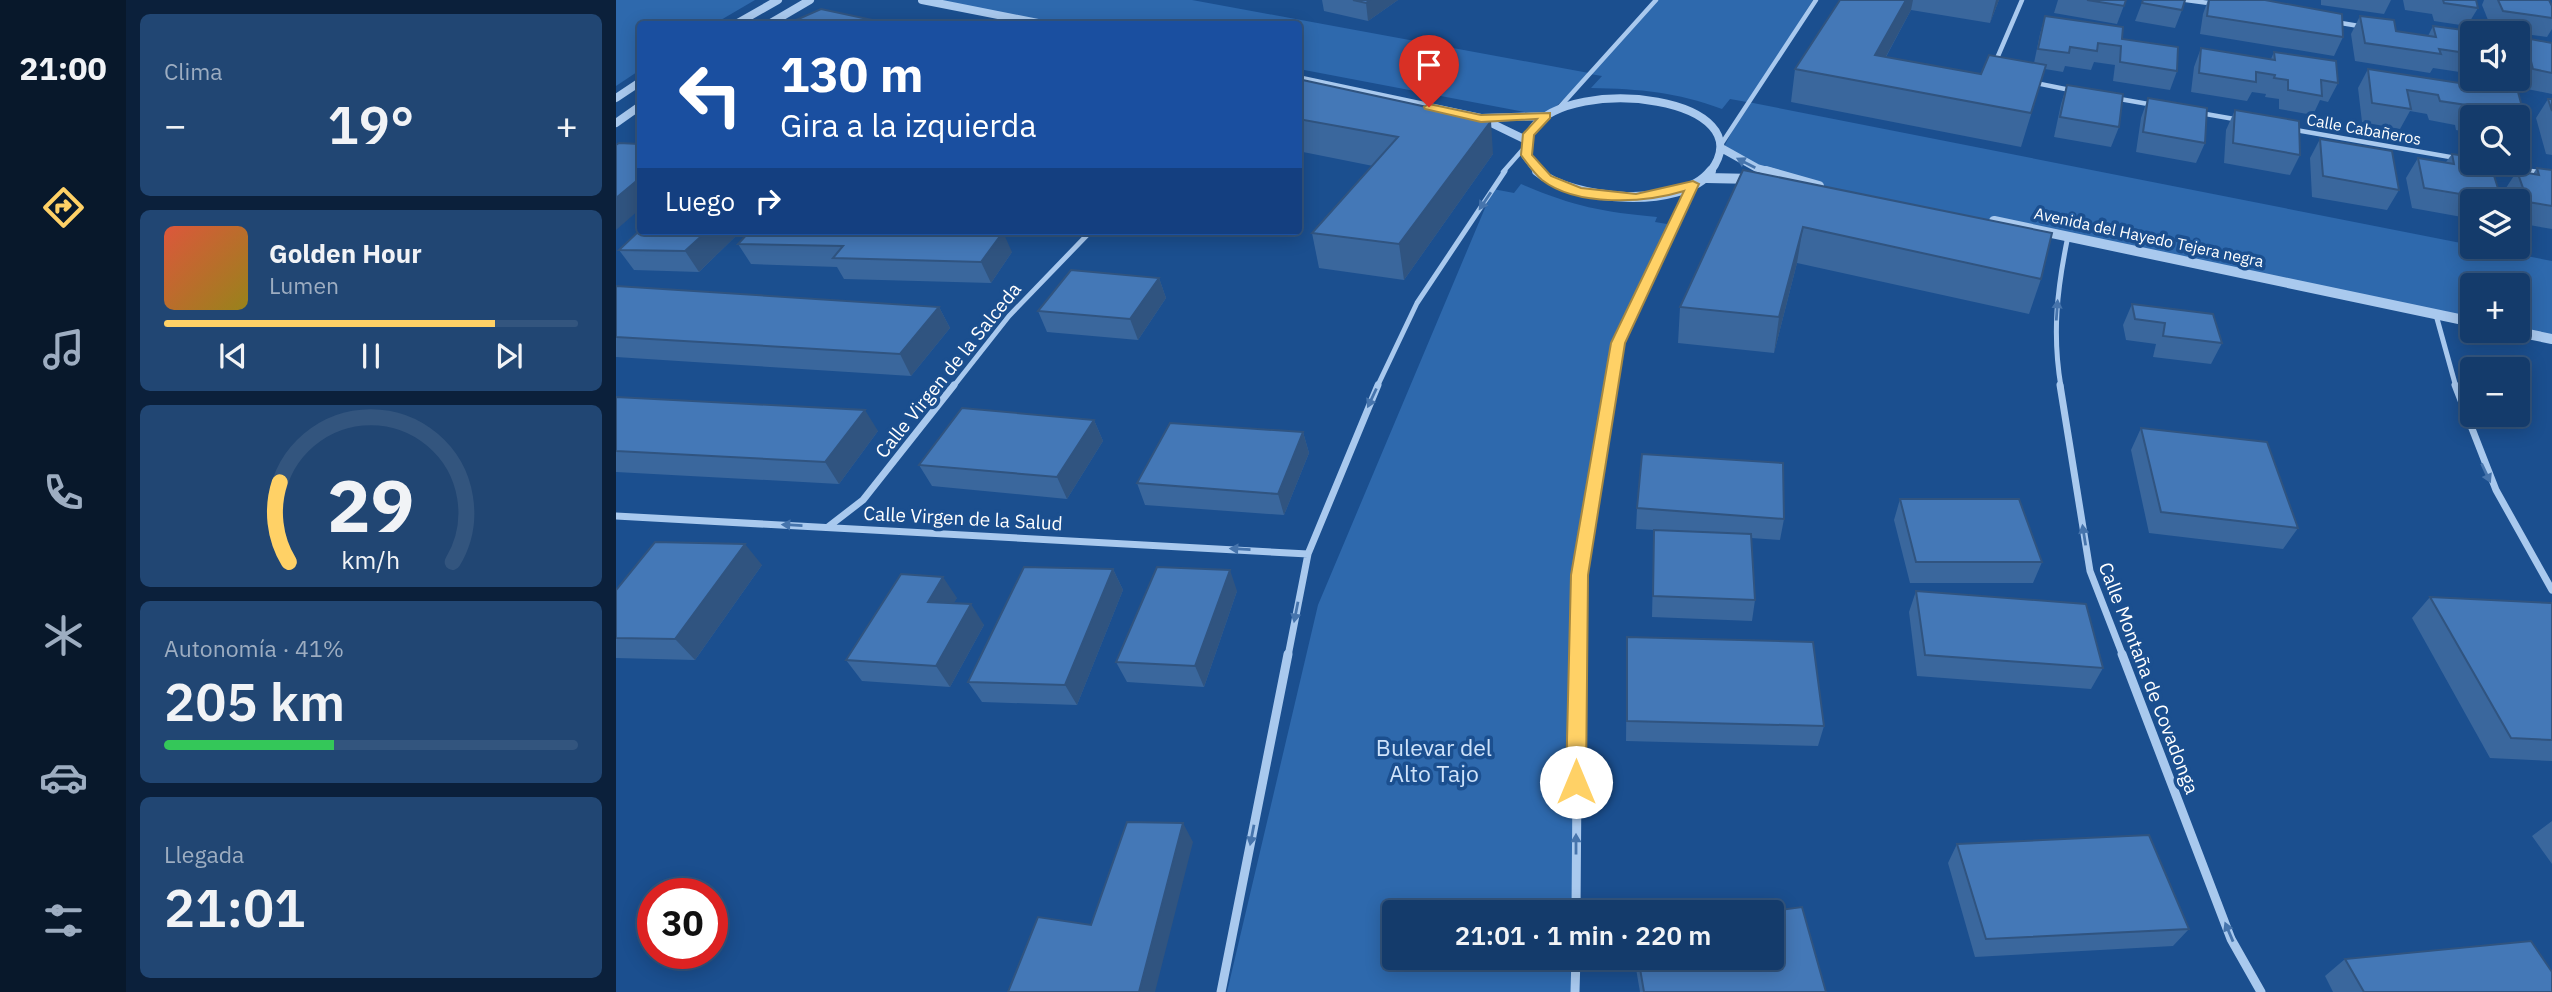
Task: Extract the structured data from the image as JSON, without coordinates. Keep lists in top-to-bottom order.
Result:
{
  "streets": {
    "street": [
      "Calle Cabañeros",
      "Avenida del Hayedo Tejera negra",
      "Calle Virgen de la Salceda",
      "Calle Virgen de la Salud",
      "Calle Montaña de Covadonga"
    ]
  },
  "crossings": [
    ["Avenida del Hayedo Tejera negra", "Calle Montaña de Covadonga"],
    ["Calle Virgen de la Salceda", "Calle Virgen de la Salud"]
  ],
  "one_way": ["Calle Virgen de la Salud", "Calle Montaña de Covadonga"],
  "parks": ["Bulevar del Alto Tajo"],
  "page": {
    "tabs": "21:00",
    "tile": [
      "Clima",
      ["Autonomía · 41%", "205 km"],
      ["Llegada", "21:01"]
    ],
    "map_buttons": ["+", "−"],
    "turn": ["130 m", "Gira a la izquierda"],
    "heat": ["−", "19°", "+"],
    "then": "Luego",
    "song": ["Golden Hour", "Lumen"],
    "limit": "30",
    "trip": "21:01 · 1 min · 220 m",
    "gauge": ["29", "km/h"]
  }
}
